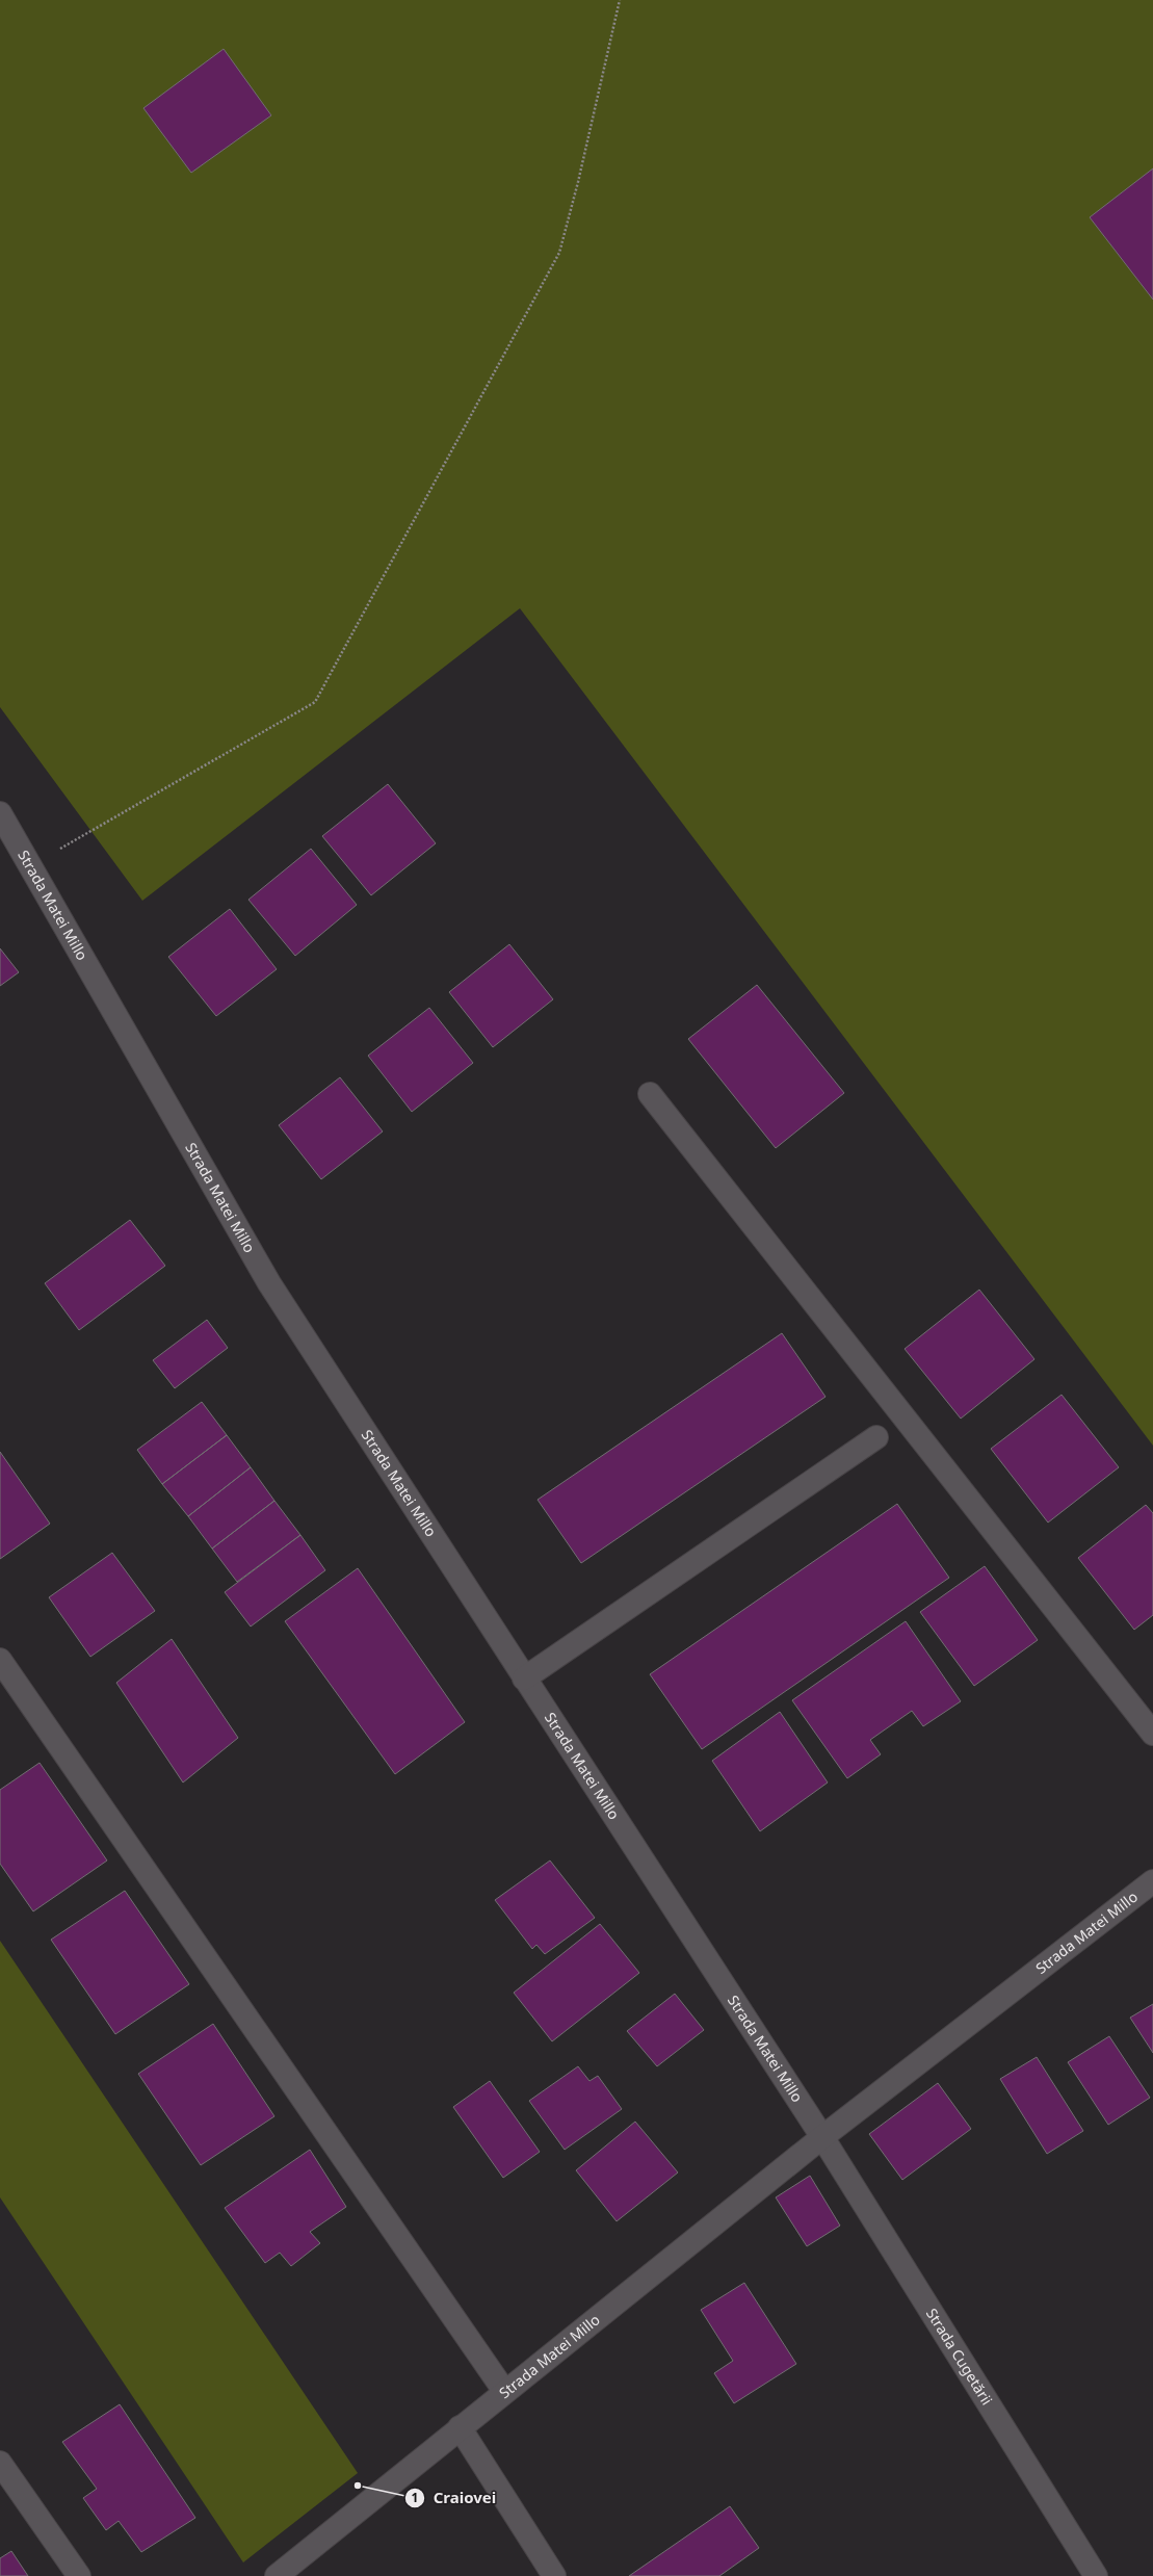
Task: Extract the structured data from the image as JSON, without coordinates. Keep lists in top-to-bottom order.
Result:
{
  "streets": {
    "street": ["Strada Matei Millo", "Strada Cugetării"]
  },
  "crossings": [
    ["Strada Matei Millo", "Strada Cugetării"]
  ],
  "places": ["Craiovei"]
}
